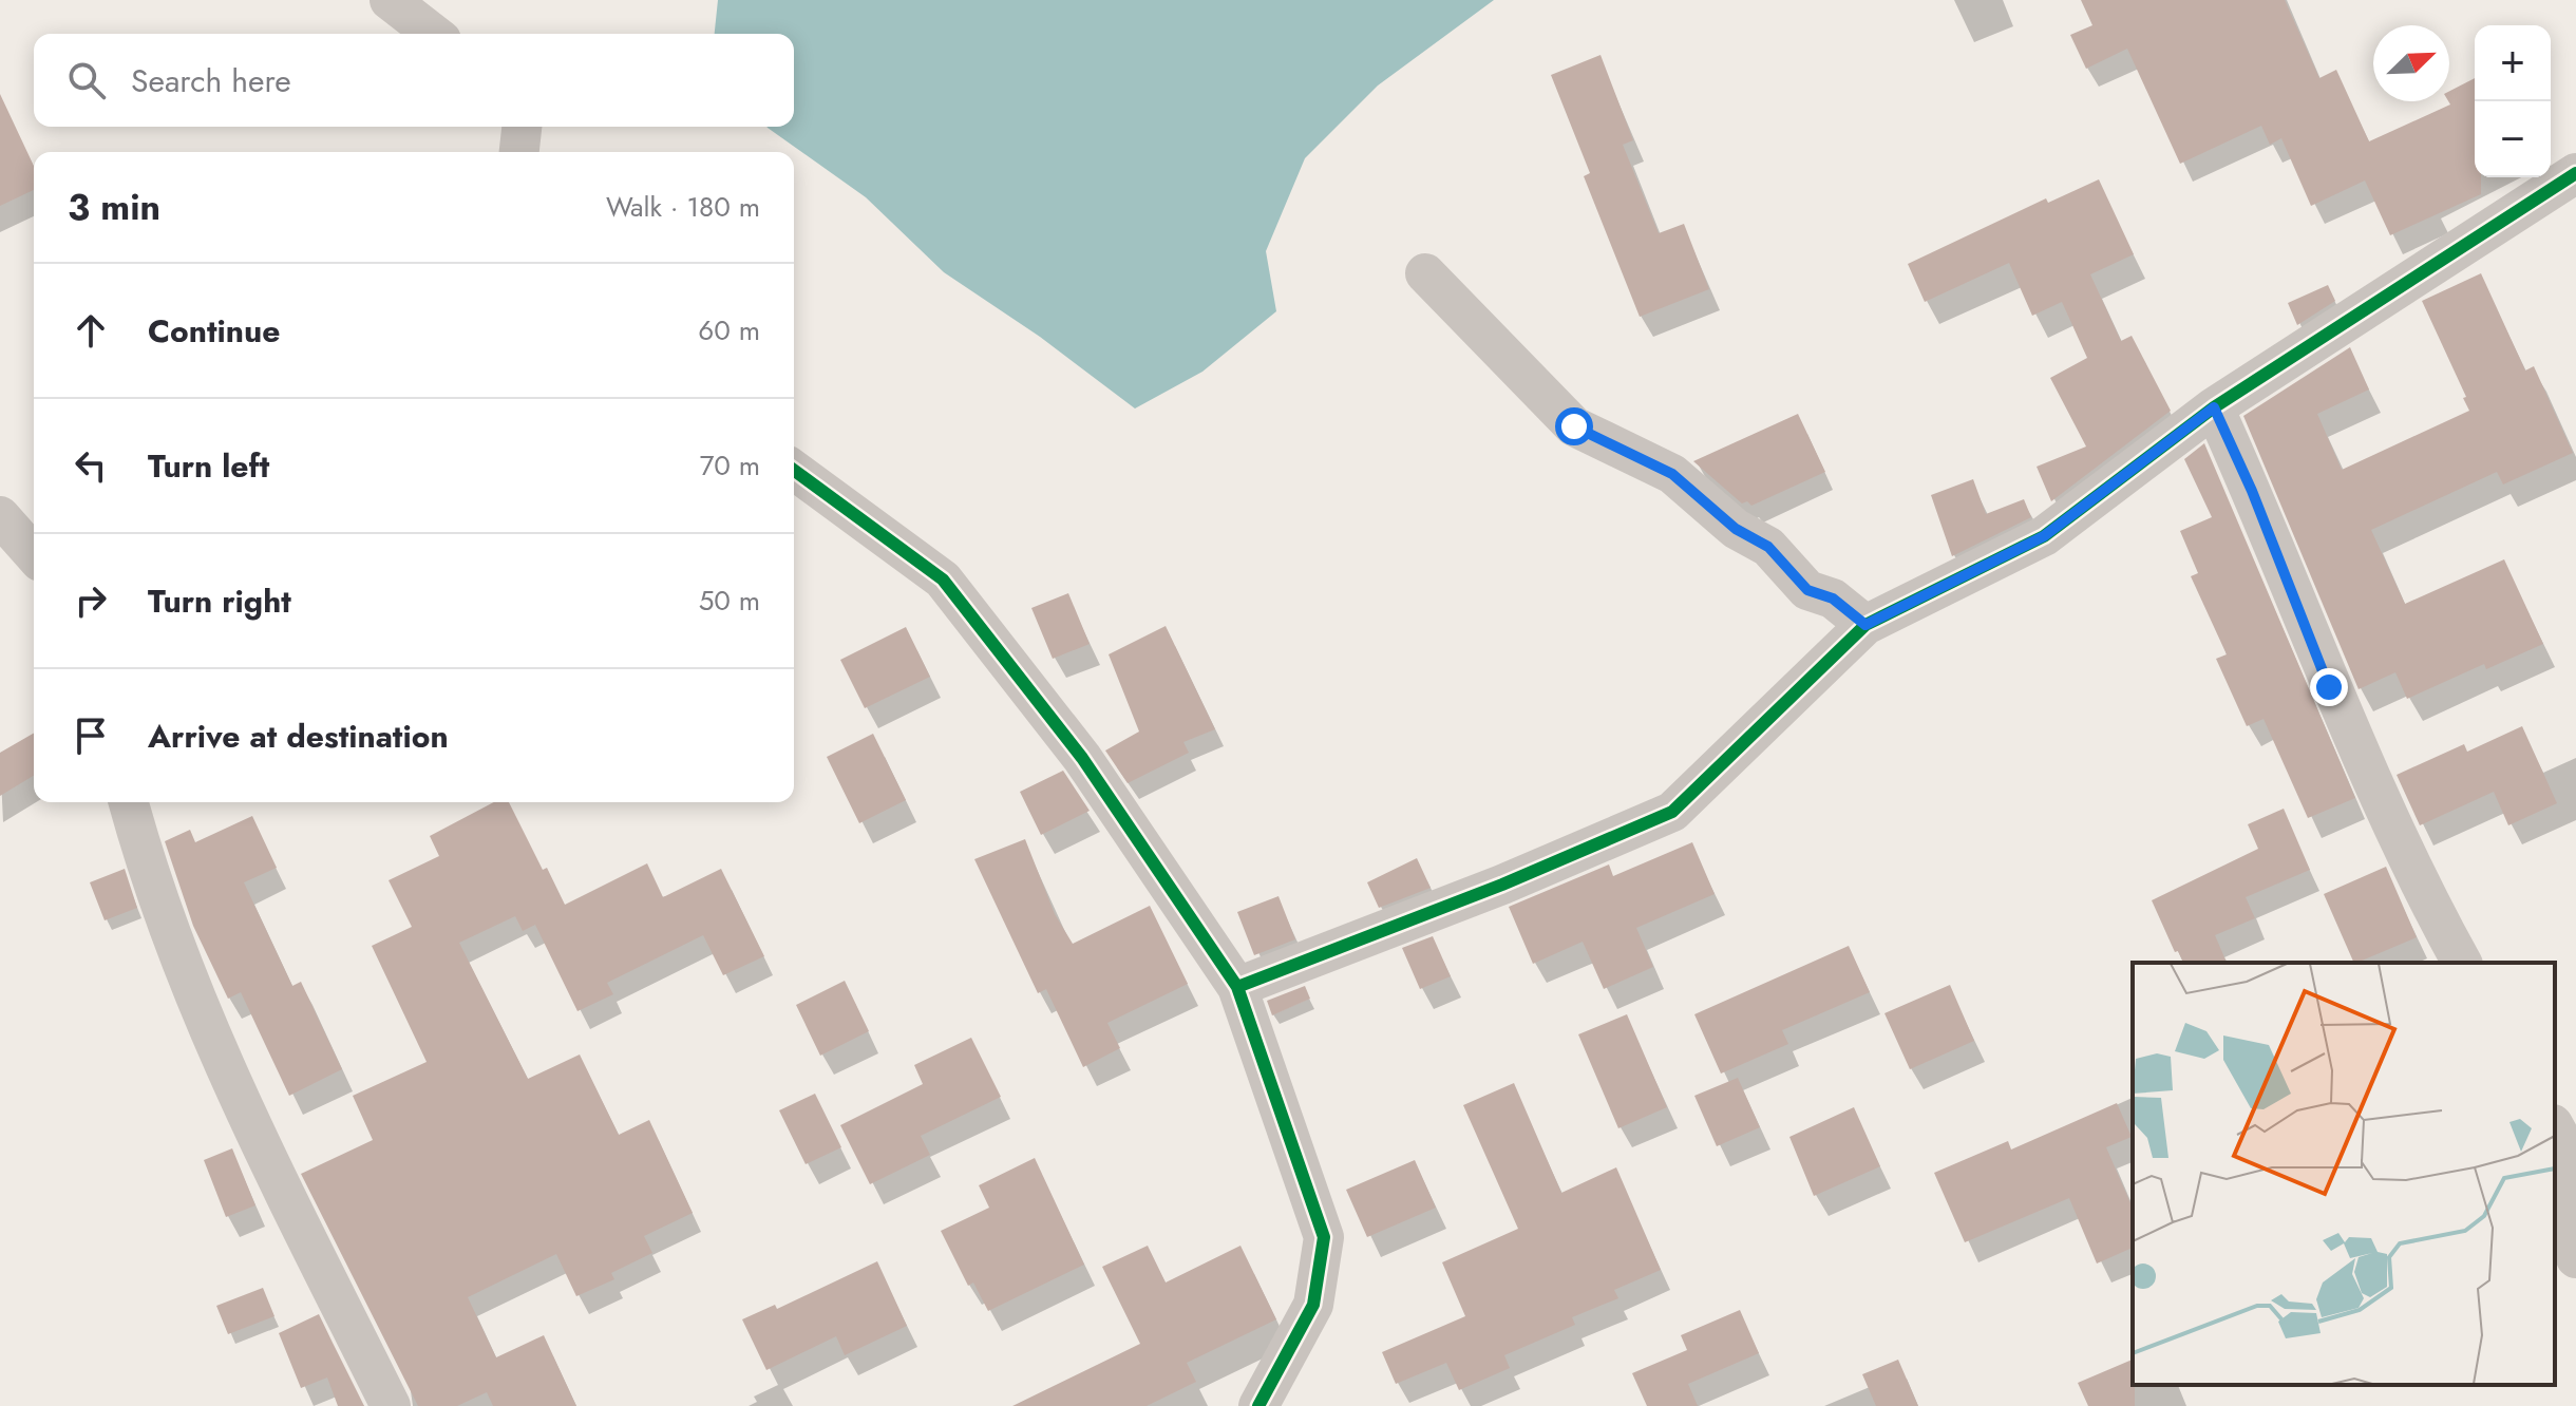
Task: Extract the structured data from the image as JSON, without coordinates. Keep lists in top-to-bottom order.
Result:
{
  "north": "top right",
  "page": {
    "map_buttons": ["+", "−"],
    "search": "Search here",
    "heading": ["3 min", "Walk · 180 m"],
    "list": [
      ["Continue", "60 m"],
      ["Turn left", "70 m"],
      ["Turn right", "50 m"],
      "Arrive at destination"
    ]
  }
}
